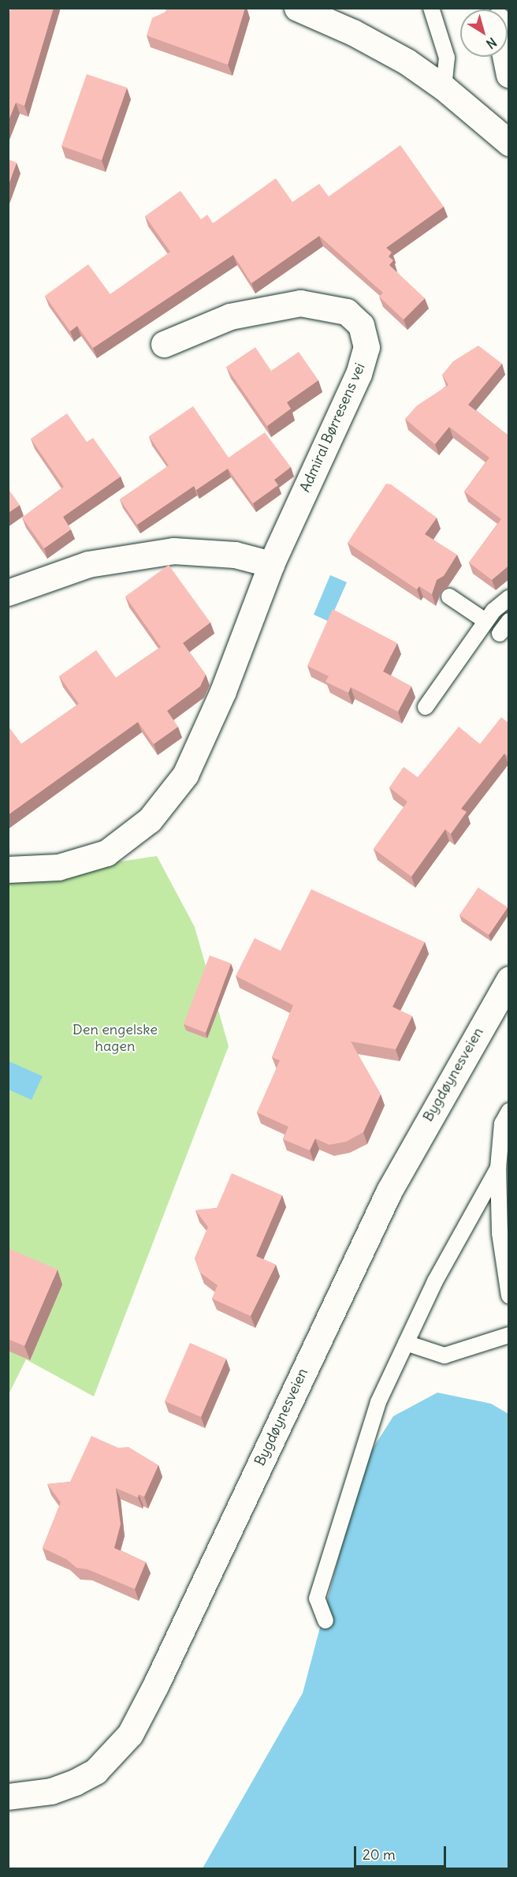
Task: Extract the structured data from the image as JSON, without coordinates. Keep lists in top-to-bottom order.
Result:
{
  "streets": {
    "street": ["Admiral Børresens vei", "Bygdøynesveien"]
  },
  "parks": ["Den engelske hagen"],
  "scale_bar": "20 m",
  "north": "bottom right"
}
